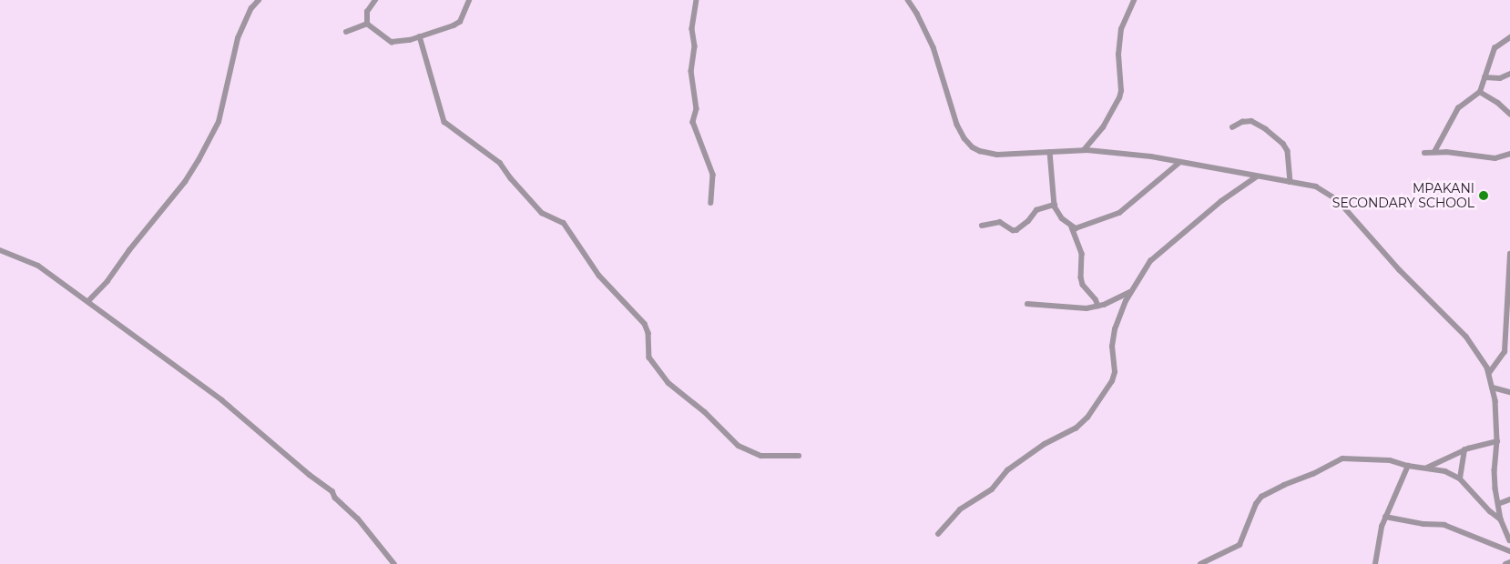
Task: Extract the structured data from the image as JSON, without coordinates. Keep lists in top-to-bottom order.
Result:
{
  "places": ["MPAKANI SECONDARY SCHOOL"]
}
